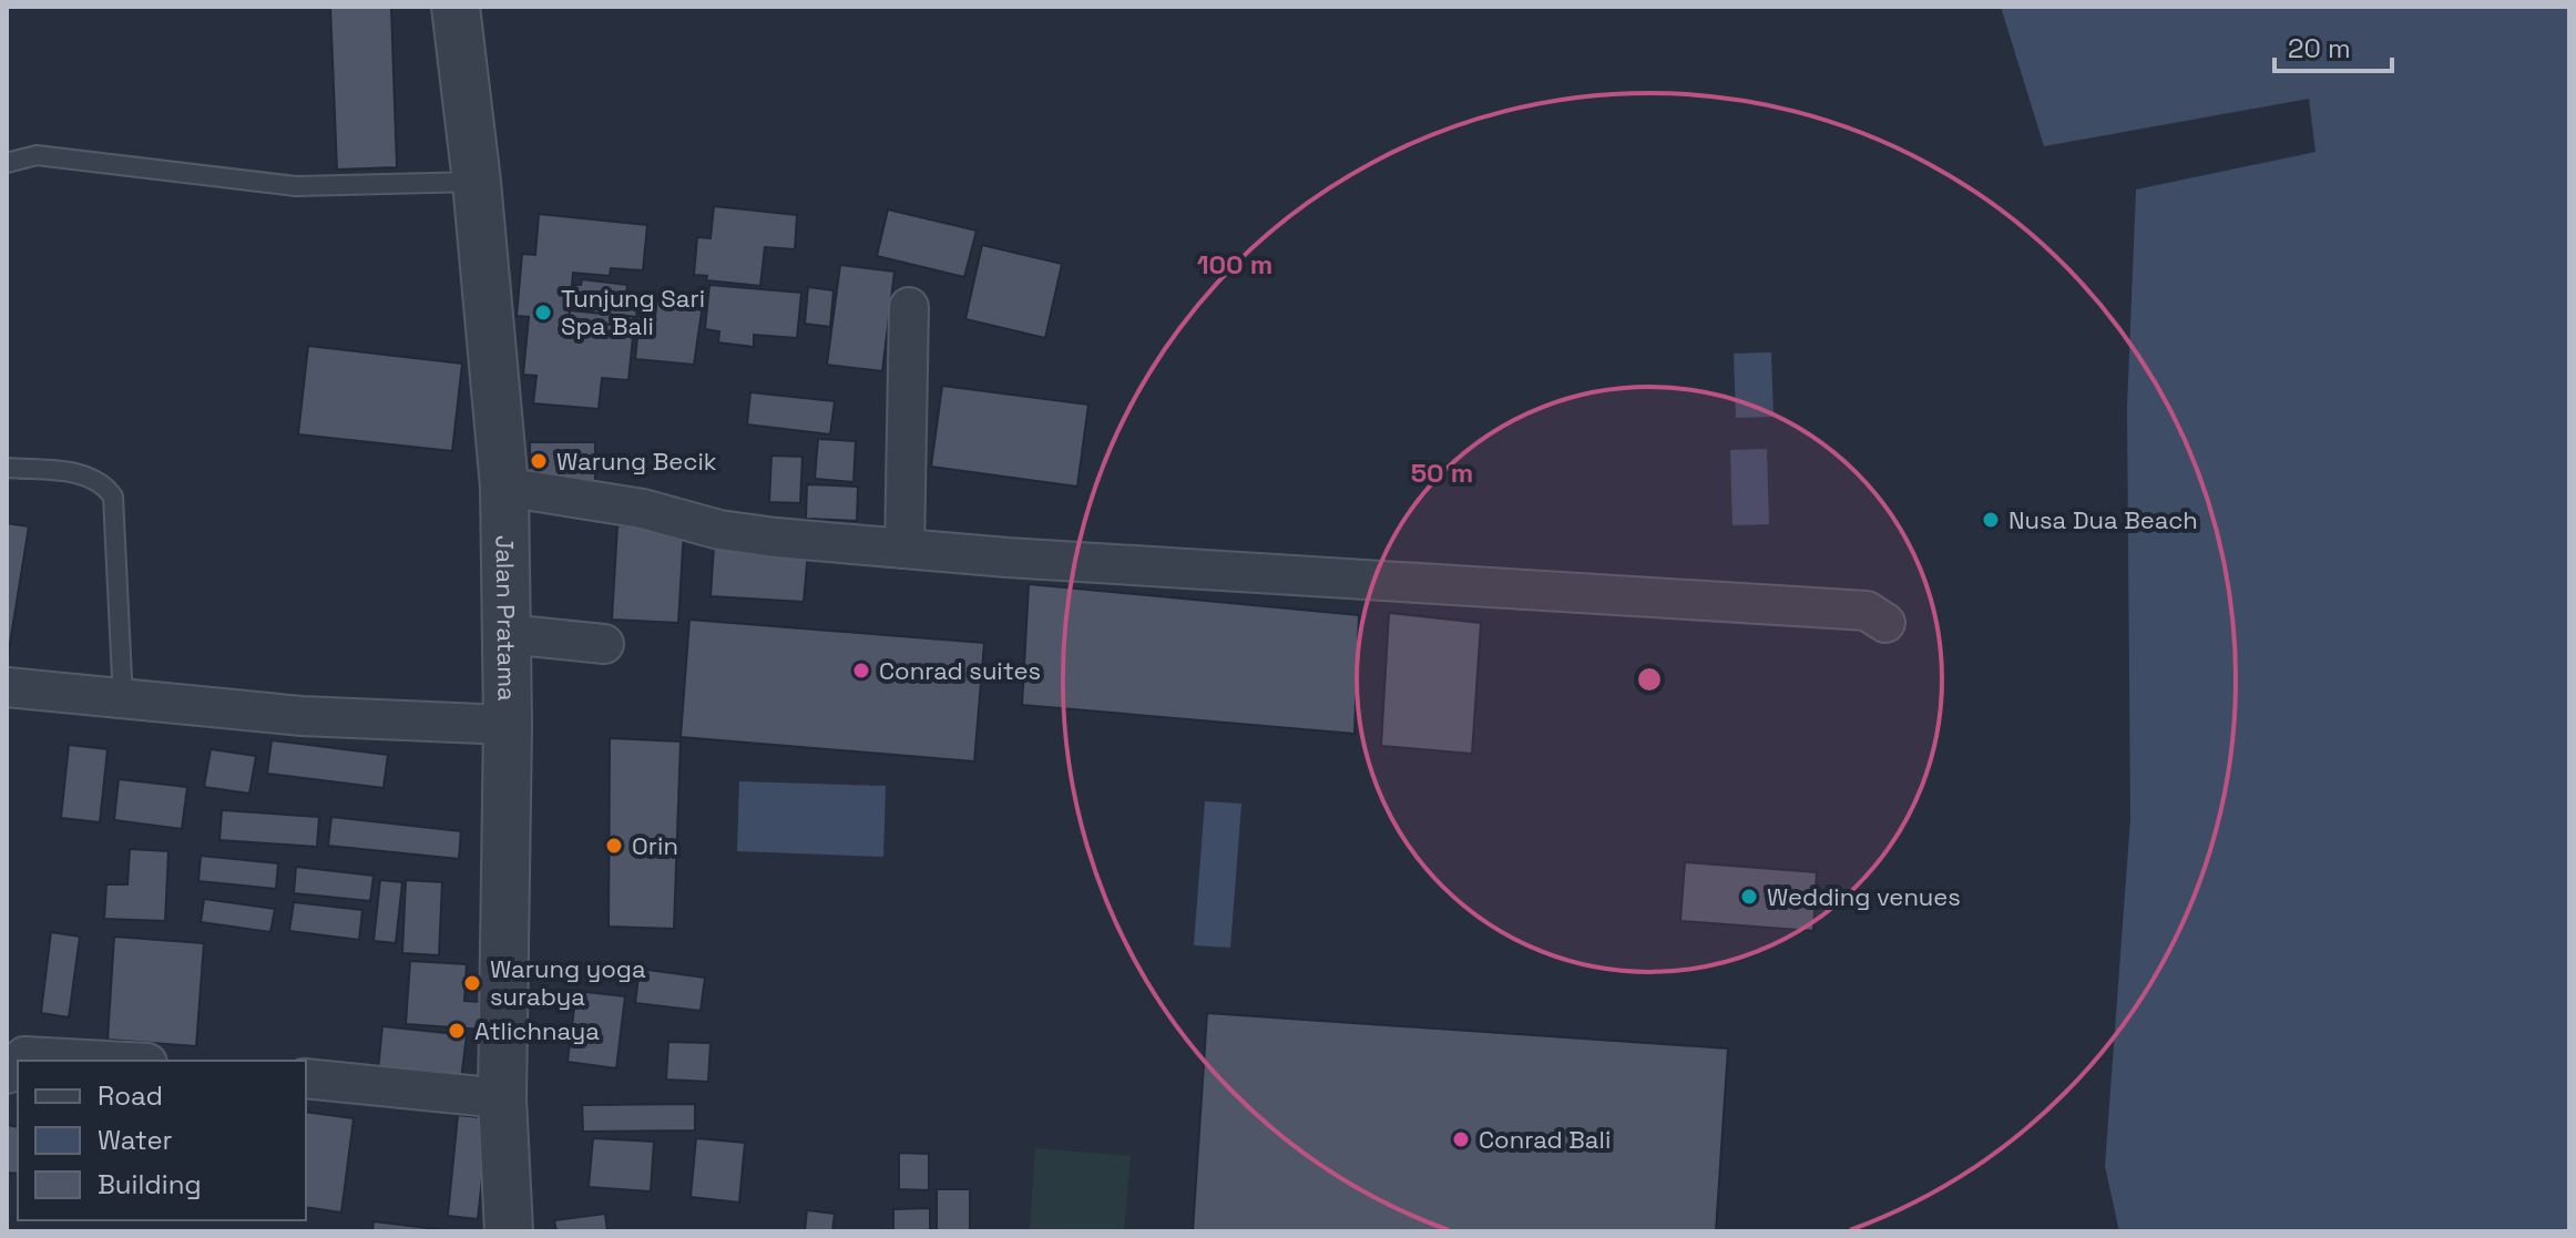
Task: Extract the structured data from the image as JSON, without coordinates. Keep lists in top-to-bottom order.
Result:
{
  "streets": {
    "street": ["Jalan Pratama"]
  },
  "places": [
    "Tunjung Sari Spa Bali",
    "Warung Becik",
    "Nusa Dua Beach",
    "Conrad suites",
    "Orin",
    "Wedding venues",
    "Warung yoga surabya",
    "Atlichnaya",
    "Conrad Bali"
  ],
  "legend": ["Road", "Water", "Building"],
  "scale_bar": "20 m",
  "rings": ["100 m", "50 m"]
}
